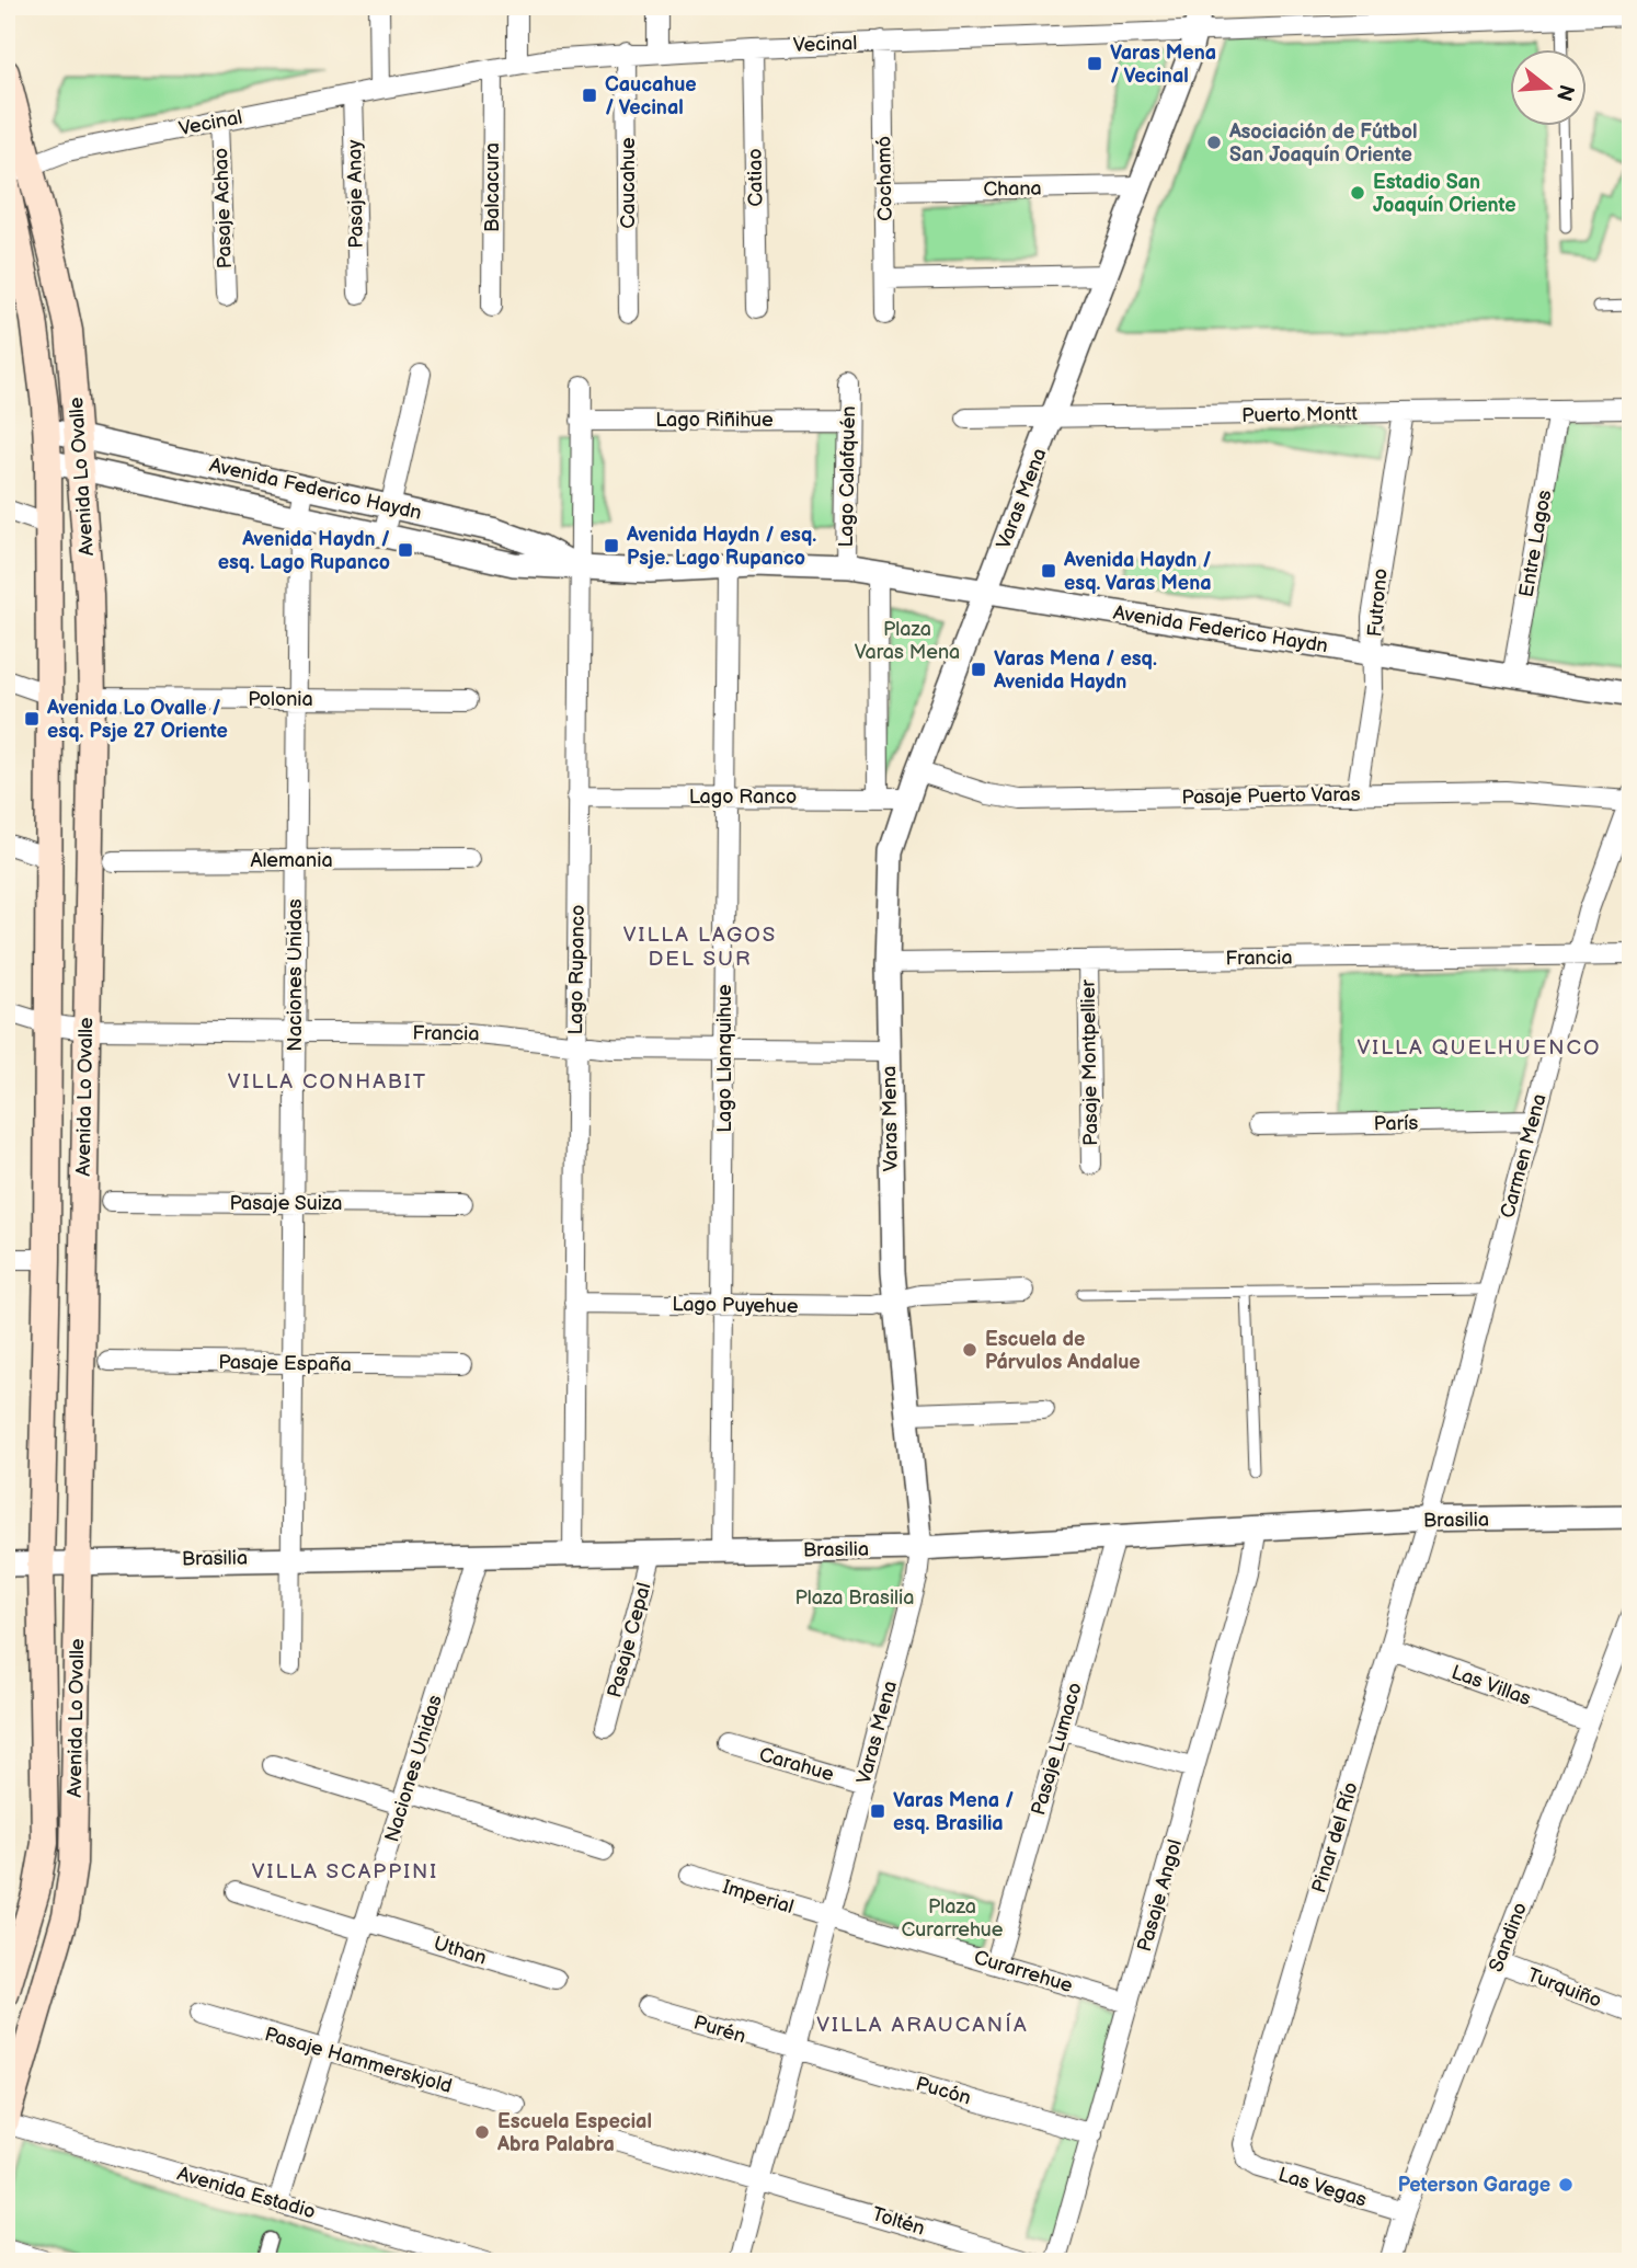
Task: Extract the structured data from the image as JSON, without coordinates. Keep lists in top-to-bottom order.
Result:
{
  "streets": {
    "main road": ["Avenida Lo Ovalle"],
    "street": [
      "Vecinal",
      "Catiao",
      "Cochamó",
      "Caucahue",
      "Balcacura",
      "Chana",
      "Pasaje Anay",
      "Pasaje Achao",
      "Puerto Montt",
      "Lago Riñihue",
      "Lago Calafquén",
      "Avenida Federico Haydn",
      "Varas Mena",
      "Entre Lagos",
      "Futrono",
      "Polonia",
      "Pasaje Puerto Varas",
      "Lago Ranco",
      "Alemania",
      "Francia",
      "Lago Rupanco",
      "Naciones Unidas",
      "Lago Llanquihue",
      "Pasaje Montpellier",
      "París",
      "Carmen Mena",
      "Pasaje Suiza",
      "Lago Puyehue",
      "Pasaje España",
      "Brasilia",
      "Pasaje Cepal",
      "Las Villas",
      "Pasaje Lumaco",
      "Carahue",
      "Pinar del Río",
      "Pasaje Angol",
      "Imperial",
      "Sandino",
      "Uthan",
      "Curarrehue",
      "Turquiño",
      "Purén",
      "Pasaje Hammerskjold",
      "Pucón",
      "Las Vegas",
      "Avenida Estadio",
      "Toltén"
    ]
  },
  "crossings": [
    ["Vecinal", "Catiao"],
    ["Vecinal", "Cochamó"],
    ["Vecinal", "Caucahue"],
    ["Vecinal", "Balcacura"],
    ["Vecinal", "Pasaje Anay"],
    ["Vecinal", "Pasaje Achao"],
    ["Vecinal", "Avenida Lo Ovalle"],
    ["Vecinal", "Varas Mena"],
    ["Cochamó", "Chana"],
    ["Chana", "Varas Mena"],
    ["Puerto Montt", "Varas Mena"],
    ["Puerto Montt", "Entre Lagos"],
    ["Puerto Montt", "Futrono"],
    ["Lago Riñihue", "Lago Calafquén"],
    ["Lago Riñihue", "Lago Rupanco"],
    ["Avenida Lo Ovalle", "Avenida Federico Haydn"],
    ["Avenida Lo Ovalle", "Polonia"],
    ["Avenida Lo Ovalle", "Francia"],
    ["Avenida Lo Ovalle", "Brasilia"],
    ["Avenida Lo Ovalle", "Avenida Estadio"],
    ["Lago Calafquén", "Avenida Federico Haydn"],
    ["Avenida Federico Haydn", "Varas Mena"],
    ["Avenida Federico Haydn", "Entre Lagos"],
    ["Avenida Federico Haydn", "Futrono"],
    ["Avenida Federico Haydn", "Lago Rupanco"],
    ["Avenida Federico Haydn", "Naciones Unidas"],
    ["Avenida Federico Haydn", "Lago Llanquihue"],
    ["Varas Mena", "Pasaje Puerto Varas"],
    ["Varas Mena", "Lago Ranco"],
    ["Varas Mena", "Francia"],
    ["Varas Mena", "Lago Puyehue"],
    ["Varas Mena", "Brasilia"],
    ["Varas Mena", "Carahue"],
    ["Varas Mena", "Imperial"],
    ["Varas Mena", "Curarrehue"],
    ["Varas Mena", "Purén"],
    ["Varas Mena", "Pucón"],
    ["Varas Mena", "Toltén"],
    ["Futrono", "Pasaje Puerto Varas"],
    ["Polonia", "Naciones Unidas"],
    ["Pasaje Puerto Varas", "Carmen Mena"],
    ["Lago Ranco", "Lago Rupanco"],
    ["Lago Ranco", "Lago Llanquihue"],
    ["Alemania", "Naciones Unidas"],
    ["Francia", "Lago Rupanco"],
    ["Francia", "Naciones Unidas"],
    ["Francia", "Lago Llanquihue"],
    ["Francia", "Pasaje Montpellier"],
    ["Francia", "Carmen Mena"],
    ["Lago Rupanco", "Lago Puyehue"],
    ["Lago Rupanco", "Brasilia"],
    ["Naciones Unidas", "Pasaje Suiza"],
    ["Naciones Unidas", "Pasaje España"],
    ["Naciones Unidas", "Brasilia"],
    ["Naciones Unidas", "Uthan"],
    ["Naciones Unidas", "Pasaje Hammerskjold"],
    ["Naciones Unidas", "Avenida Estadio"],
    ["Lago Llanquihue", "Lago Puyehue"],
    ["Lago Llanquihue", "Brasilia"],
    ["París", "Carmen Mena"],
    ["Carmen Mena", "Brasilia"],
    ["Carmen Mena", "Pinar del Río"],
    ["Brasilia", "Pasaje Cepal"],
    ["Brasilia", "Pasaje Lumaco"],
    ["Brasilia", "Pinar del Río"],
    ["Brasilia", "Pasaje Angol"],
    ["Las Villas", "Pinar del Río"],
    ["Las Villas", "Sandino"],
    ["Pasaje Lumaco", "Curarrehue"],
    ["Pinar del Río", "Las Vegas"],
    ["Pasaje Angol", "Curarrehue"],
    ["Pasaje Angol", "Pucón"],
    ["Imperial", "Curarrehue"],
    ["Sandino", "Turquiño"],
    ["Sandino", "Las Vegas"],
    ["Purén", "Pucón"]
  ],
  "districts": [
    "VILLA LAGOS DEL SUR",
    "VILLA QUELHUENCO",
    "VILLA CONHABIT",
    "VILLA SCAPPINI",
    "VILLA ARAUCANÍA"
  ],
  "parks": ["Plaza Varas Mena", "Plaza Brasilia", "Plaza Curarrehue"],
  "places": {
    "transit": [
      "Varas Mena / Vecinal",
      "Caucahue / Vecinal",
      "Avenida Haydn / esq. Psje. Lago Rupanco",
      "Avenida Haydn / esq. Lago Rupanco",
      "Avenida Haydn / esq. Varas Mena",
      "Varas Mena / esq. Avenida Haydn",
      "Avenida Lo Ovalle / esq. Psje 27 Oriente",
      "Varas Mena / esq. Brasilia"
    ],
    "other": [
      "Asociación de Fútbol San Joaquín Oriente",
      "Estadio San Joaquín Oriente",
      "Escuela de Párvulos Andalue",
      "Escuela Especial Abra Palabra",
      "Peterson Garage"
    ]
  },
  "north": "right"
}
